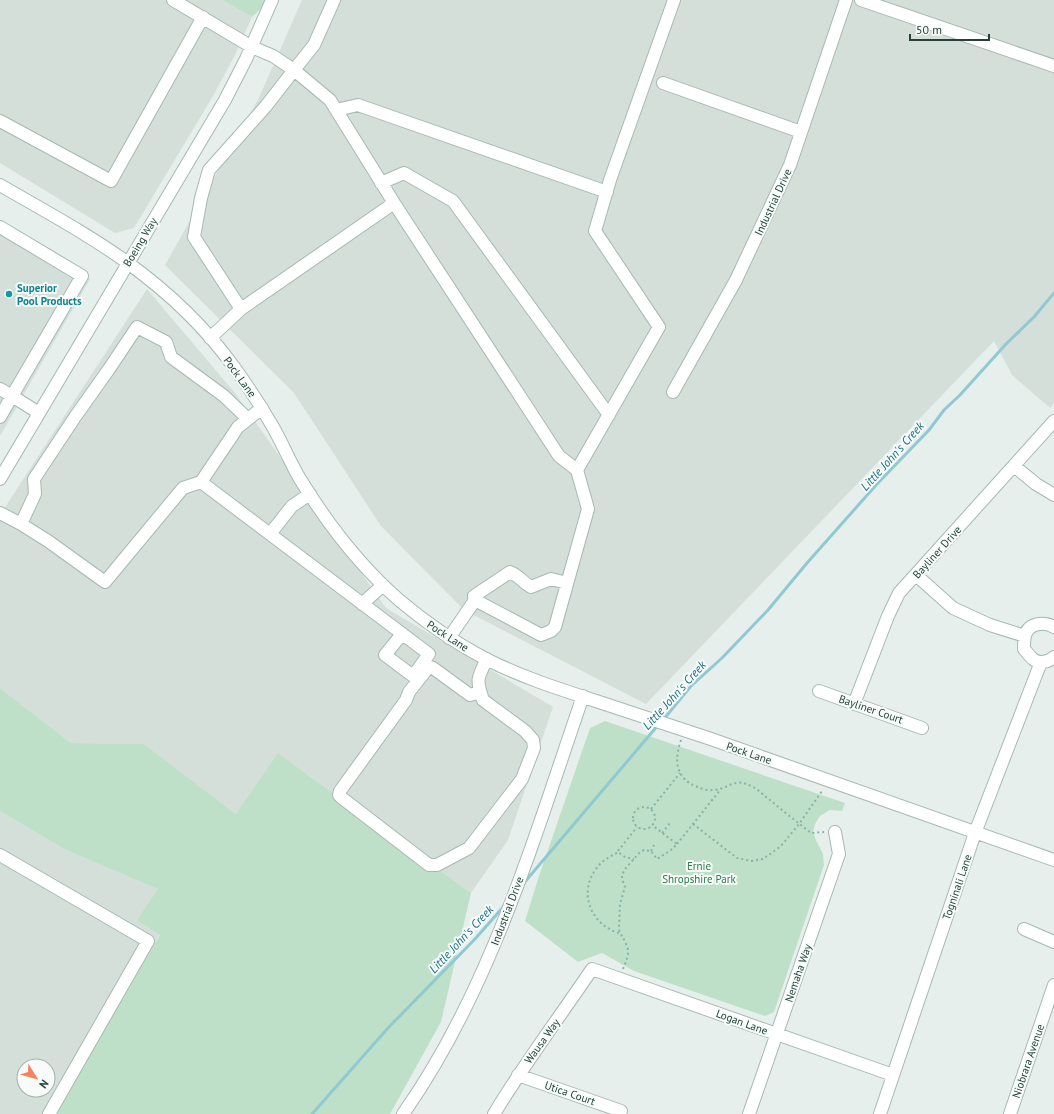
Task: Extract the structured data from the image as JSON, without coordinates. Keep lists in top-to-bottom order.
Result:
{
  "streets": {
    "street": [
      "Industrial Drive",
      "Boeing Way",
      "Pock Lane",
      "Bayliner Drive",
      "Bayliner Court",
      "Togninali Lane",
      "Nemaha Way",
      "Logan Lane",
      "Wausa Way",
      "Niobrara Avenue",
      "Utica Court"
    ]
  },
  "crossings": [
    ["Industrial Drive", "Pock Lane"],
    ["Boeing Way", "Pock Lane"],
    ["Pock Lane", "Togninali Lane"],
    ["Bayliner Drive", "Bayliner Court"],
    ["Togninali Lane", "Logan Lane"],
    ["Nemaha Way", "Logan Lane"],
    ["Logan Lane", "Wausa Way"],
    ["Wausa Way", "Utica Court"]
  ],
  "water": ["Little John's Creek"],
  "parks": ["Ernie Shropshire Park"],
  "places": ["Superior Pool Products"],
  "scale_bar": "50 m",
  "north": "bottom right"
}
